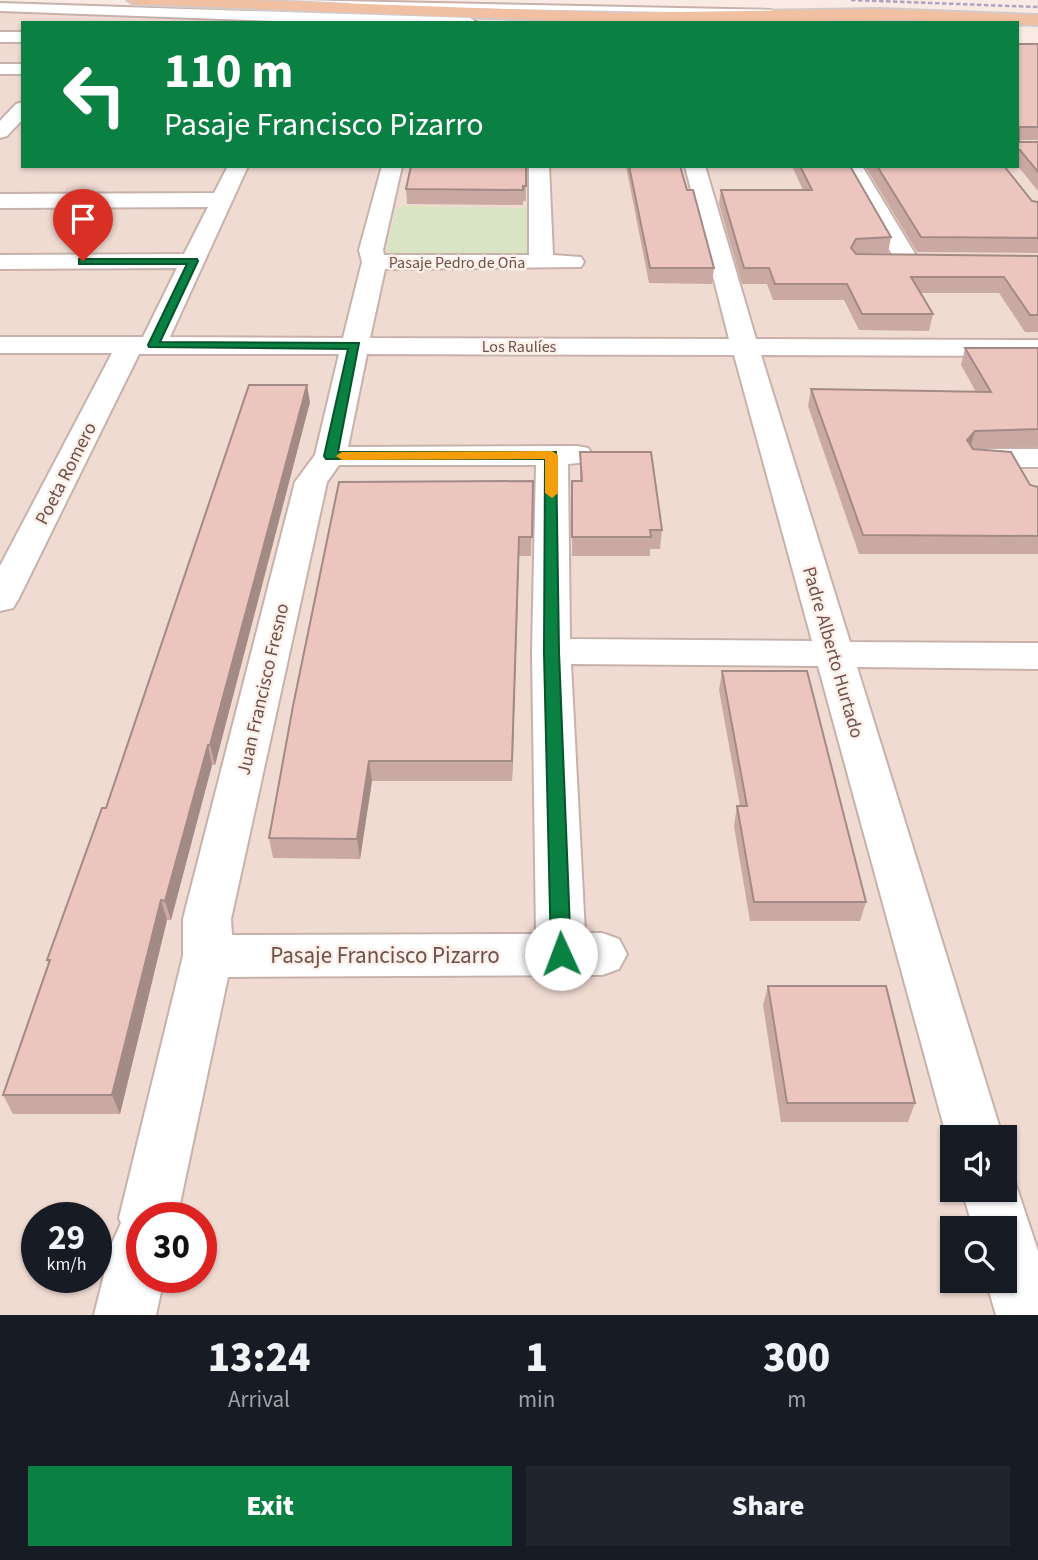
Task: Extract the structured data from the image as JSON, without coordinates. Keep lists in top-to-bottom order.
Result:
{
  "streets": {
    "street": [
      "Pasaje Pedro de Oña",
      "Los Raulíes",
      "Poeta Romero",
      "Padre Alberto Hurtado",
      "Juan Francisco Fresno",
      "Pasaje Francisco Pizarro"
    ]
  },
  "crossings": [
    ["Pasaje Pedro de Oña", "Juan Francisco Fresno"],
    ["Los Raulíes", "Poeta Romero"],
    ["Los Raulíes", "Padre Alberto Hurtado"],
    ["Los Raulíes", "Juan Francisco Fresno"],
    ["Juan Francisco Fresno", "Pasaje Francisco Pizarro"]
  ],
  "page": {
    "turn": ["110 m", "Pasaje Francisco Pizarro"],
    "speed": "29 km/h",
    "limit": "30",
    "eta": [
      "13:24",
      "Arrival",
      "1",
      "min",
      "300",
      "m"
    ],
    "buttons": ["Exit", "Share"]
  }
}
